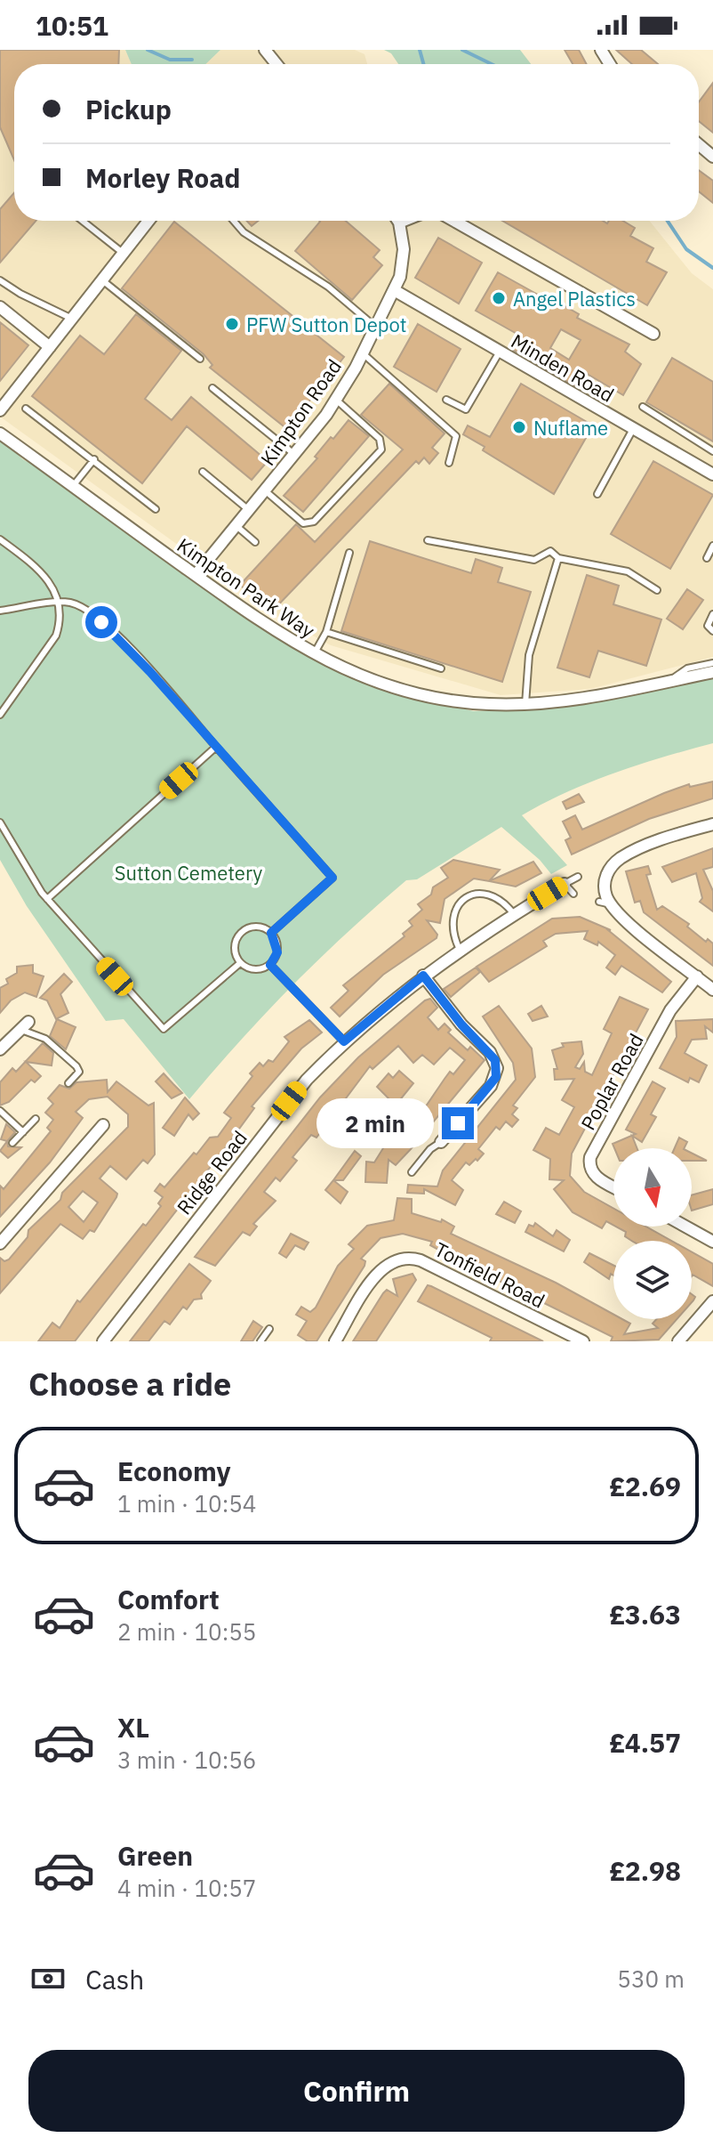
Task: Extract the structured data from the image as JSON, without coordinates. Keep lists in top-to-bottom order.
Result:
{
  "streets": {
    "street": [
      "Minden Road",
      "Kimpton Road",
      "Kimpton Park Way",
      "Poplar Road",
      "Ridge Road",
      "Tonfield Road"
    ]
  },
  "crossings": [
    ["Minden Road", "Kimpton Road"],
    ["Kimpton Road", "Kimpton Park Way"]
  ],
  "parks": ["Sutton Cemetery"],
  "places": ["Angel Plastics", "PFW Sutton Depot", "Nuflame"],
  "north": "bottom",
  "page": {
    "status": "10:51",
    "banner": ["Pickup", "Morley Road"],
    "bubble": "2 min",
    "heading": "Choose a ride",
    "list": [
      {
        "name": "Economy",
        "note": "1 min · 10:54",
        "value": "£2.69"
      },
      {
        "name": "Comfort",
        "note": "2 min · 10:55",
        "value": "£3.63"
      },
      {
        "name": "XL",
        "note": "3 min · 10:56",
        "value": "£4.57"
      },
      {
        "name": "Green",
        "note": "4 min · 10:57",
        "value": "£2.98"
      }
    ],
    "pay": ["Cash", "530 m"],
    "buttons": "Confirm"
  }
}
